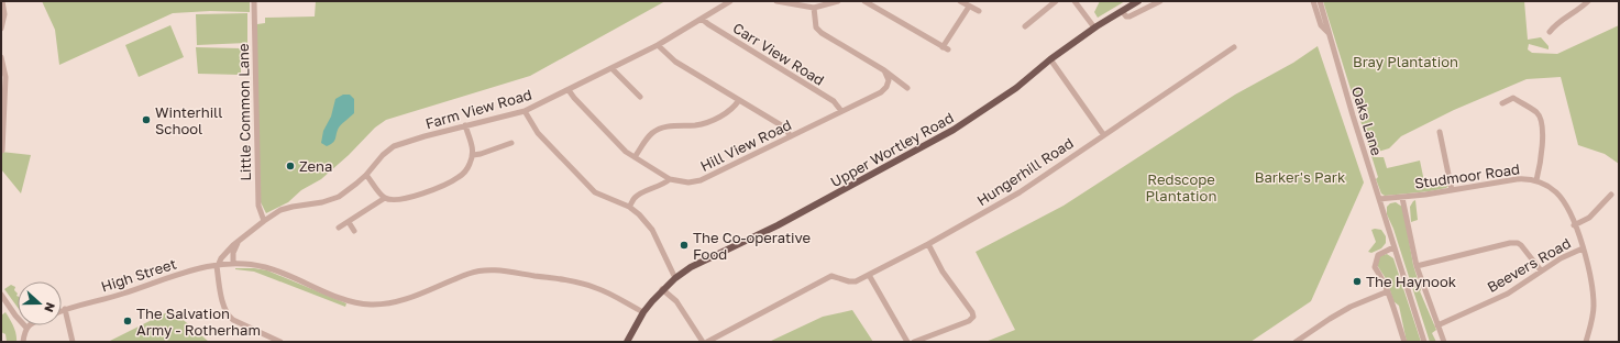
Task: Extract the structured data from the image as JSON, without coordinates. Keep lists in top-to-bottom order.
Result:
{
  "streets": {
    "main road": ["Upper Wortley Road"],
    "street": [
      "Carr View Road",
      "Farm View Road",
      "Little Common Lane",
      "Oaks Lane",
      "Hill View Road",
      "Hungerhill Road",
      "Studmoor Road",
      "Beevers Road",
      "High Street"
    ]
  },
  "crossings": [
    ["Carr View Road", "Farm View Road"],
    ["Carr View Road", "Hill View Road"],
    ["Farm View Road", "Little Common Lane"],
    ["Farm View Road", "Hill View Road"],
    ["Farm View Road", "High Street"],
    ["Oaks Lane", "Studmoor Road"],
    ["Upper Wortley Road", "High Street"],
    ["Studmoor Road", "Beevers Road"]
  ],
  "parks": ["Bray Plantation", "Barker's Park", "Redscope Plantation"],
  "places": [
    "Winterhill School",
    "Zena",
    "The Co-operative Food",
    "The Haynook",
    "The Salvation Army - Rotherham"
  ],
  "north": "right"
}
